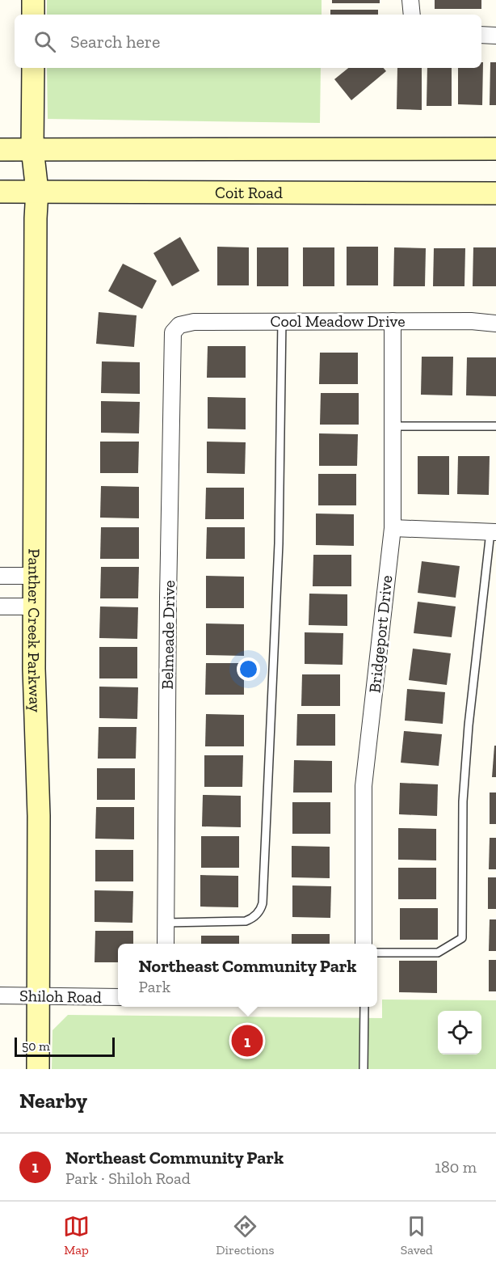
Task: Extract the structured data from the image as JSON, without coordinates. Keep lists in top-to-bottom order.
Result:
{
  "streets": {
    "main road": ["Coit Road", "Panther Creek Parkway"],
    "street": [
      "Cool Meadow Drive",
      "Bridgeport Drive",
      "Belmeade Drive",
      "Shiloh Road"
    ]
  },
  "crossings": [
    ["Coit Road", "Panther Creek Parkway"],
    ["Cool Meadow Drive", "Bridgeport Drive"],
    ["Cool Meadow Drive", "Belmeade Drive"],
    ["Panther Creek Parkway", "Shiloh Road"]
  ],
  "scale_bar": "50 m",
  "page": {
    "search": "Search here",
    "popup": ["Northeast Community Park", "Park"],
    "pins": "1",
    "scale": "50 m",
    "heading": "Nearby",
    "list": [
      {
        "mark": "1",
        "name": "Northeast Community Park",
        "note": "Park · Shiloh Road",
        "value": "180 m"
      }
    ],
    "nav": ["Map", "Directions", "Saved"]
  }
}
